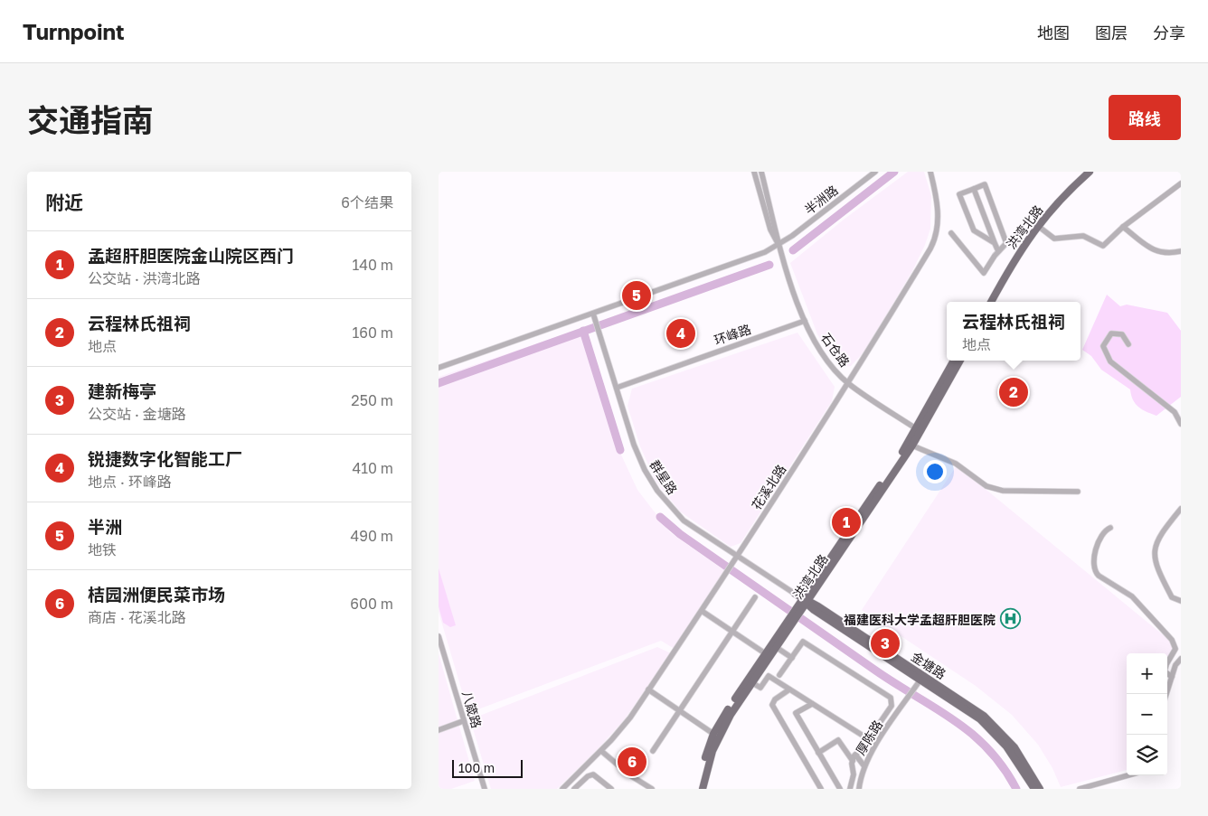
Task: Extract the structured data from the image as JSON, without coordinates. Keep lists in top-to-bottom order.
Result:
{
  "streets": {
    "main road": ["洪湾北路", "金塘路"],
    "street": [
      "半洲路",
      "环峰路",
      "石仓路",
      "群星路",
      "花溪北路",
      "八箴路",
      "厚陈路"
    ]
  },
  "crossings": [
    ["半洲路", "石仓路"],
    ["半洲路", "群星路"],
    ["洪湾北路", "石仓路"],
    ["洪湾北路", "金塘路"],
    ["环峰路", "石仓路"],
    ["环峰路", "群星路"],
    ["石仓路", "花溪北路"],
    ["群星路", "花溪北路"],
    ["群星路", "金塘路"],
    ["金塘路", "厚陈路"]
  ],
  "places": {
    "hospital": ["福建医科大学孟超肝胆医院"]
  },
  "scale_bar": "100 m",
  "page": {
    "header": "Turnpoint",
    "nav": ["地图", "图层", "分享"],
    "title": "交通指南",
    "buttons": "路线",
    "heading": ["附近", "6个结果"],
    "list": [
      {
        "mark": "1",
        "name": "孟超肝胆医院金山院区西门",
        "note": "公交站 · 洪湾北路",
        "value": "140 m"
      },
      {
        "mark": "2",
        "name": "云程林氏祖祠",
        "note": "地点",
        "value": "160 m"
      },
      {
        "mark": "3",
        "name": "建新梅亭",
        "note": "公交站 · 金塘路",
        "value": "250 m"
      },
      {
        "mark": "4",
        "name": "锐捷数字化智能工厂",
        "note": "地点 · 环峰路",
        "value": "410 m"
      },
      {
        "mark": "5",
        "name": "半洲",
        "note": "地铁",
        "value": "490 m"
      },
      {
        "mark": "6",
        "name": "桔园洲便民菜市场",
        "note": "商店 · 花溪北路",
        "value": "600 m"
      }
    ],
    "pins": [
      "5",
      "4",
      "2",
      "1",
      "3",
      "6"
    ],
    "popup": ["云程林氏祖祠", "地点"],
    "map_buttons": ["+", "−"],
    "scale": "100 m"
  }
}
